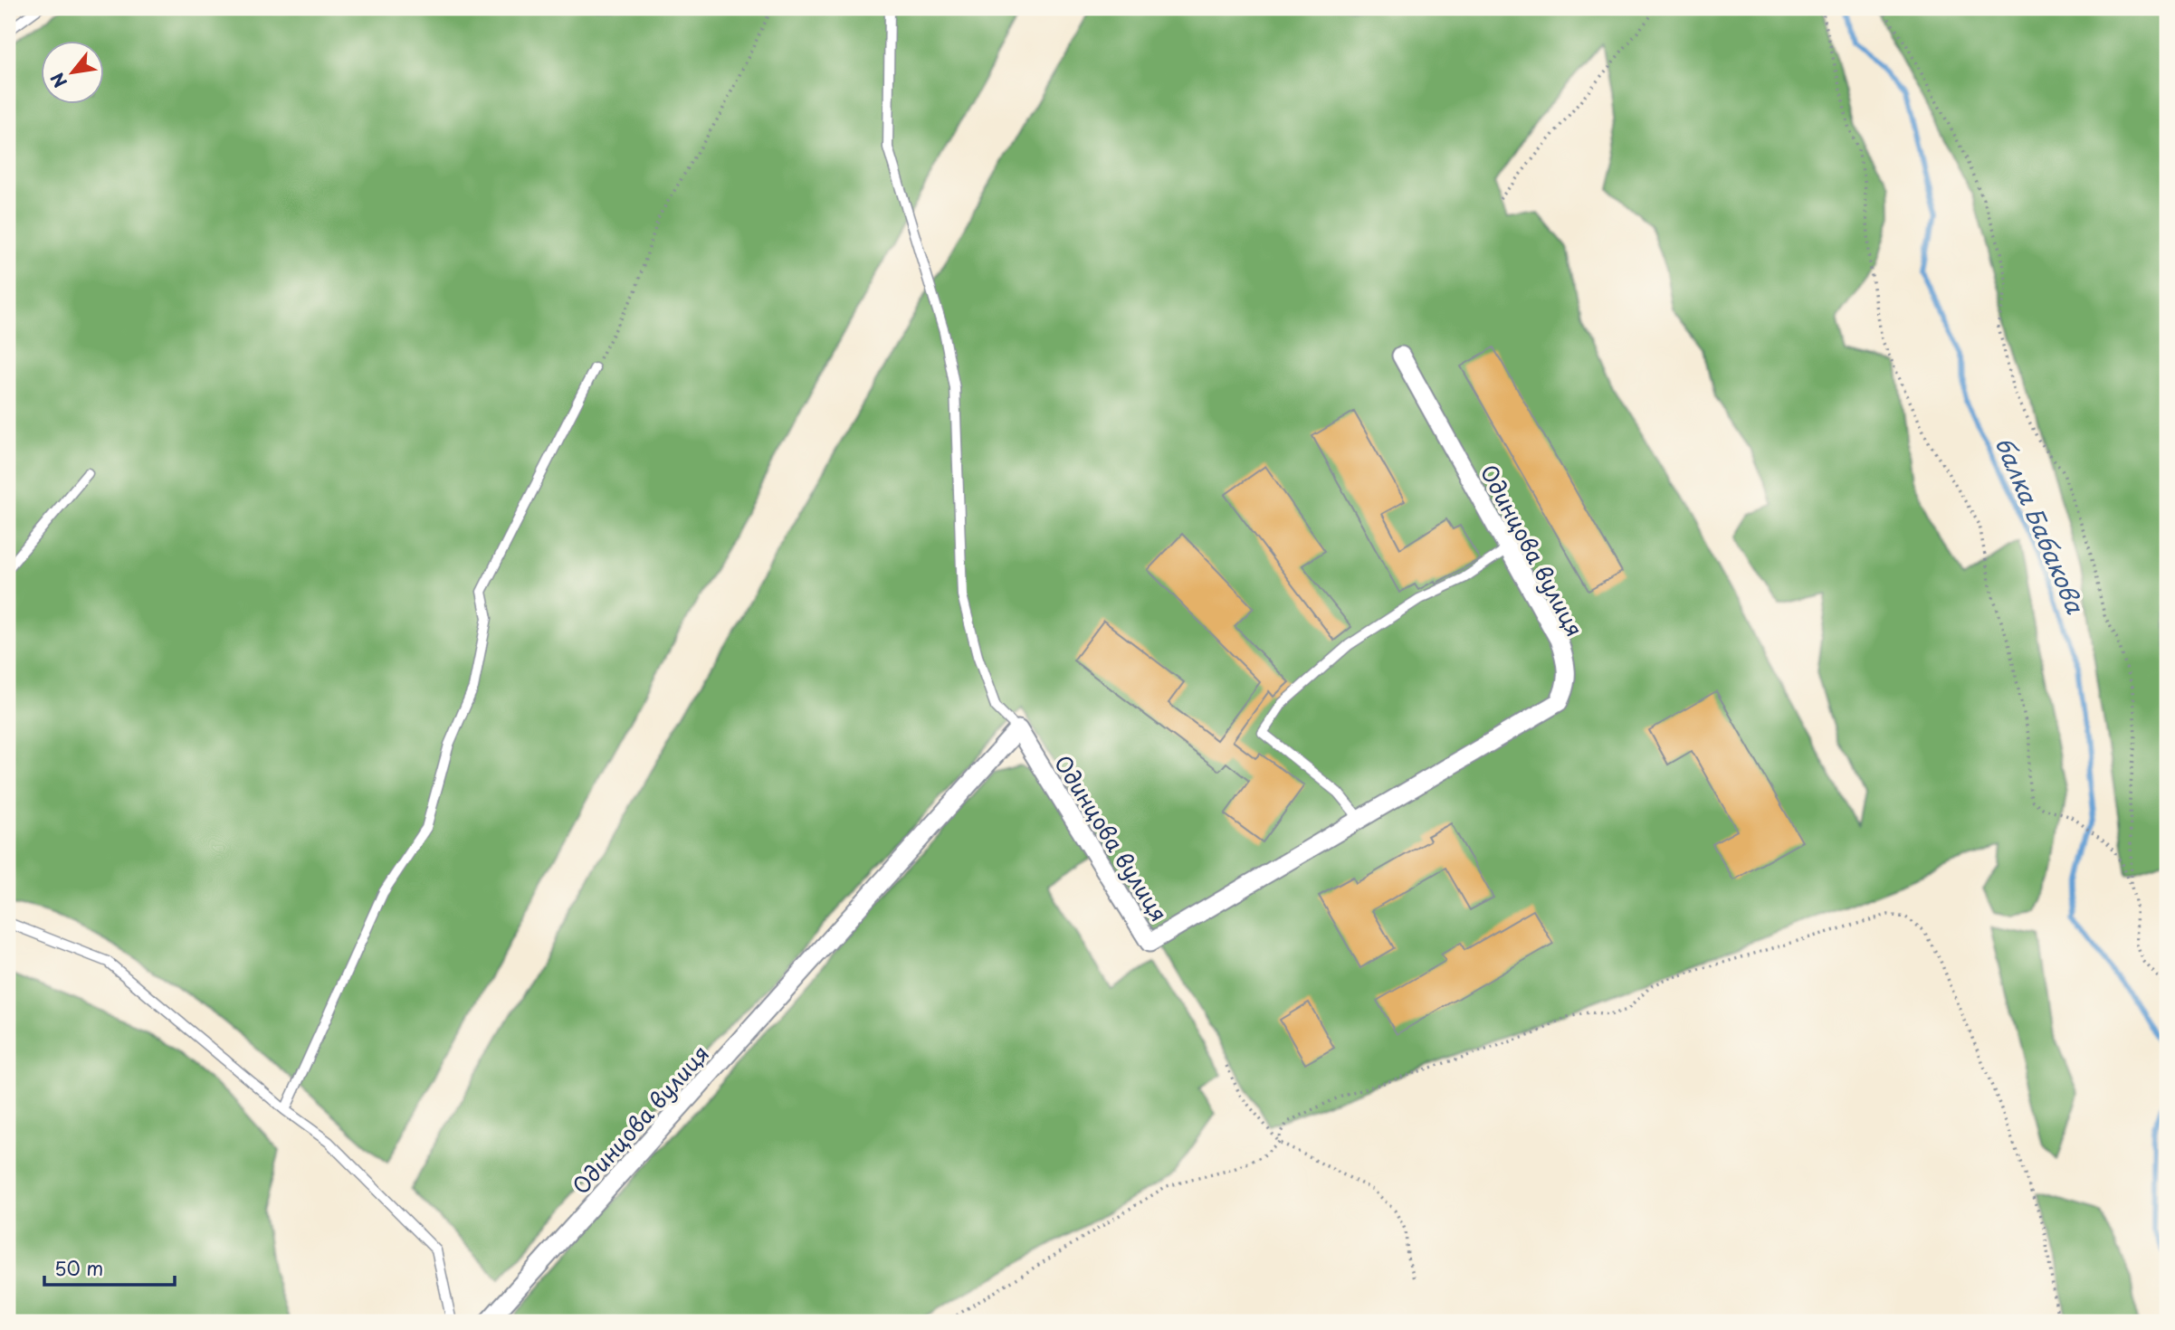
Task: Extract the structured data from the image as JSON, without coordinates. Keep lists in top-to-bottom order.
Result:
{
  "streets": {
    "street": ["Одинцова вулиця"]
  },
  "water": ["балка Бабакова"],
  "scale_bar": "50 m",
  "north": "bottom left"
}
